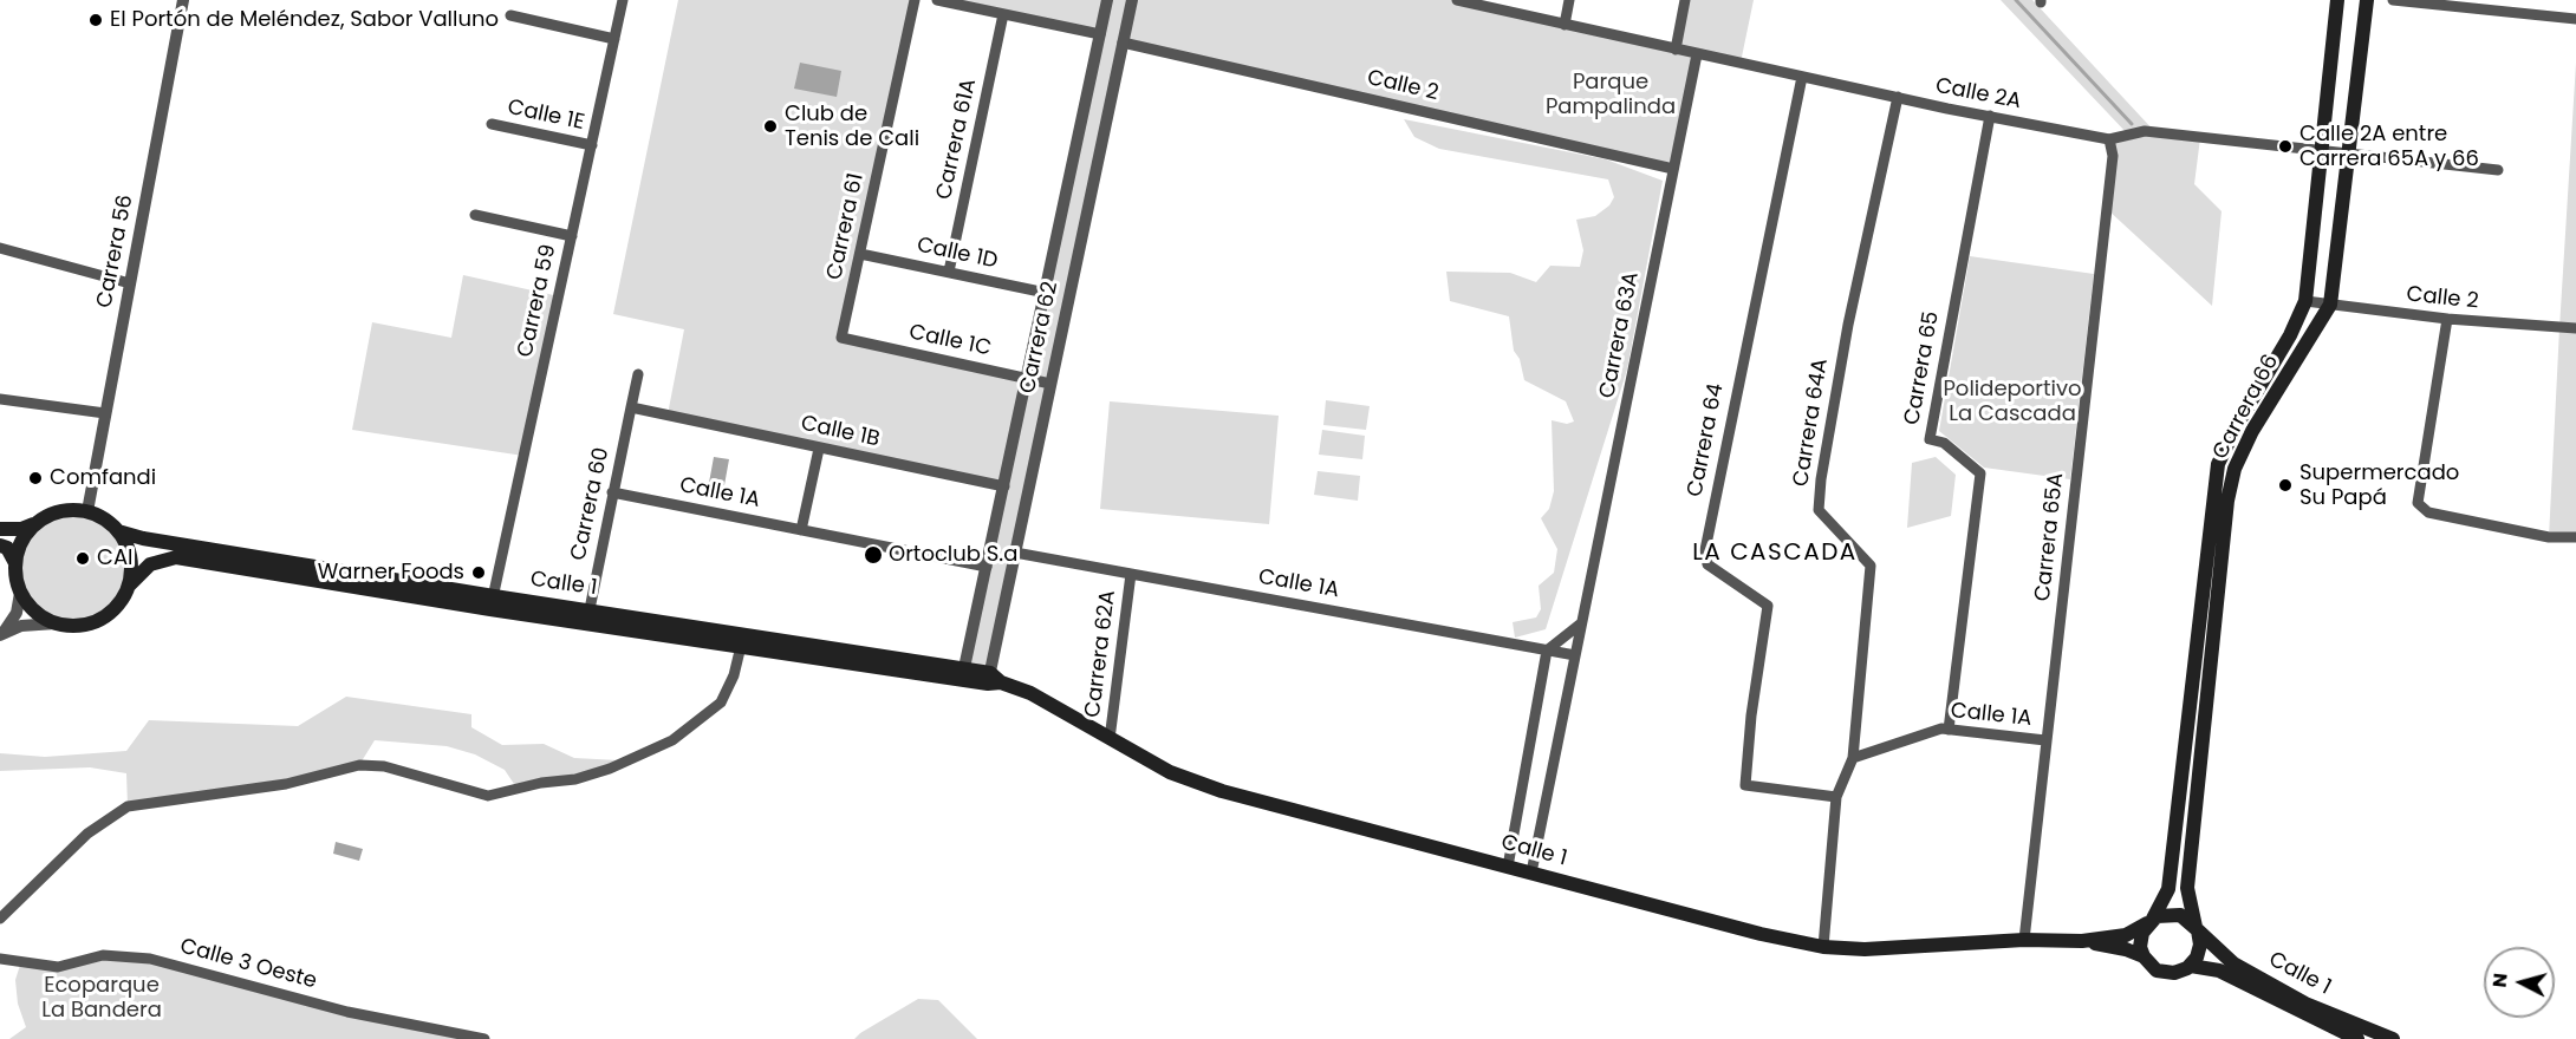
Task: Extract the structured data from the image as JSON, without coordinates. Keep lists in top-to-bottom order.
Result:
{
  "streets": {
    "main road": ["Carrera 66", "Calle 1"],
    "street": [
      "Calle 2",
      "Calle 2A",
      "Calle 1E",
      "Carrera 61A",
      "Carrera 61",
      "Carrera 56",
      "Calle 1D",
      "Carrera 59",
      "Carrera 63A",
      "Carrera 62",
      "Calle 1C",
      "Carrera 65",
      "Carrera 64A",
      "Calle 1B",
      "Carrera 64",
      "Calle 1A",
      "Carrera 60",
      "Carrera 65A",
      "Carrera 62A",
      "Calle 3 Oeste"
    ]
  },
  "crossings": [
    ["Calle 2", "Carrera 63A"],
    ["Calle 2", "Carrera 62"],
    ["Calle 2", "Carrera 66"],
    ["Calle 2A", "Carrera 63A"],
    ["Calle 2A", "Carrera 65"],
    ["Calle 2A", "Carrera 66"],
    ["Calle 2A", "Carrera 64A"],
    ["Calle 2A", "Carrera 64"],
    ["Calle 2A", "Carrera 65A"],
    ["Calle 1E", "Carrera 59"],
    ["Carrera 61A", "Calle 1D"],
    ["Carrera 61", "Calle 1D"],
    ["Carrera 61", "Calle 1C"],
    ["Carrera 56", "Calle 1"],
    ["Calle 1D", "Carrera 62"],
    ["Carrera 59", "Calle 1"],
    ["Carrera 63A", "Calle 1A"],
    ["Carrera 63A", "Calle 1"],
    ["Carrera 62", "Calle 1C"],
    ["Carrera 62", "Calle 1B"],
    ["Carrera 62", "Calle 1A"],
    ["Carrera 62", "Calle 1"],
    ["Carrera 65", "Calle 1A"],
    ["Carrera 66", "Calle 1"],
    ["Carrera 64A", "Carrera 64"],
    ["Carrera 64A", "Calle 1A"],
    ["Carrera 64A", "Calle 1"],
    ["Calle 1B", "Carrera 60"],
    ["Calle 1A", "Carrera 60"],
    ["Calle 1A", "Carrera 65A"],
    ["Calle 1A", "Carrera 62A"],
    ["Carrera 60", "Calle 1"],
    ["Carrera 65A", "Calle 1"],
    ["Calle 1", "Carrera 62A"]
  ],
  "districts": ["LA CASCADA"],
  "parks": ["Parque Pampalinda", "Polideportivo La Cascada", "Ecoparque La Bandera"],
  "places": [
    "El Portón de Meléndez, Sabor Valluno",
    "Club de Tenis de Cali",
    "Calle 2A entre Carrera 65A y 66",
    "Comfandi",
    "Supermercado Su Papá",
    "Ortoclub S.a",
    "CAI",
    "Warner Foods"
  ],
  "north": "left"
}
